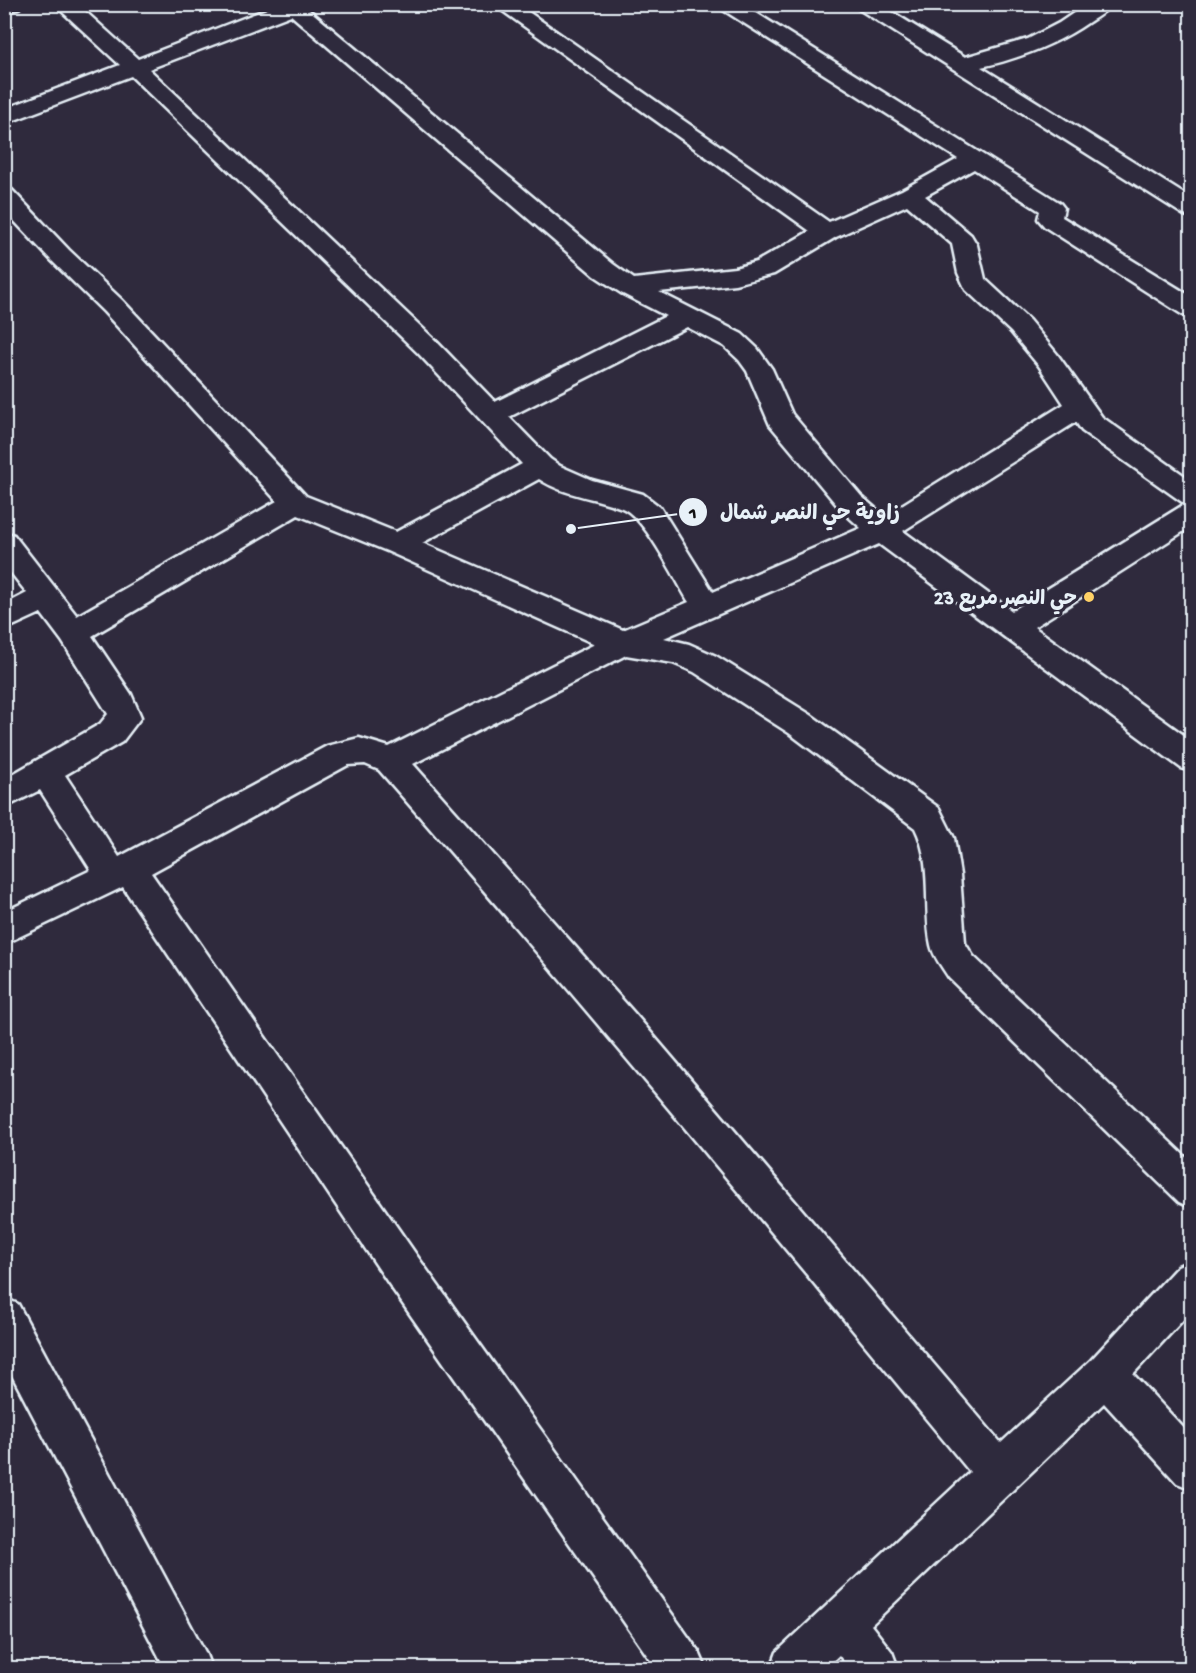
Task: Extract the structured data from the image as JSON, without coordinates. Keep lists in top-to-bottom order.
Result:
{
  "places": ["زاوية حي النصر شمال", "حي النصر مربع 23"]
}
